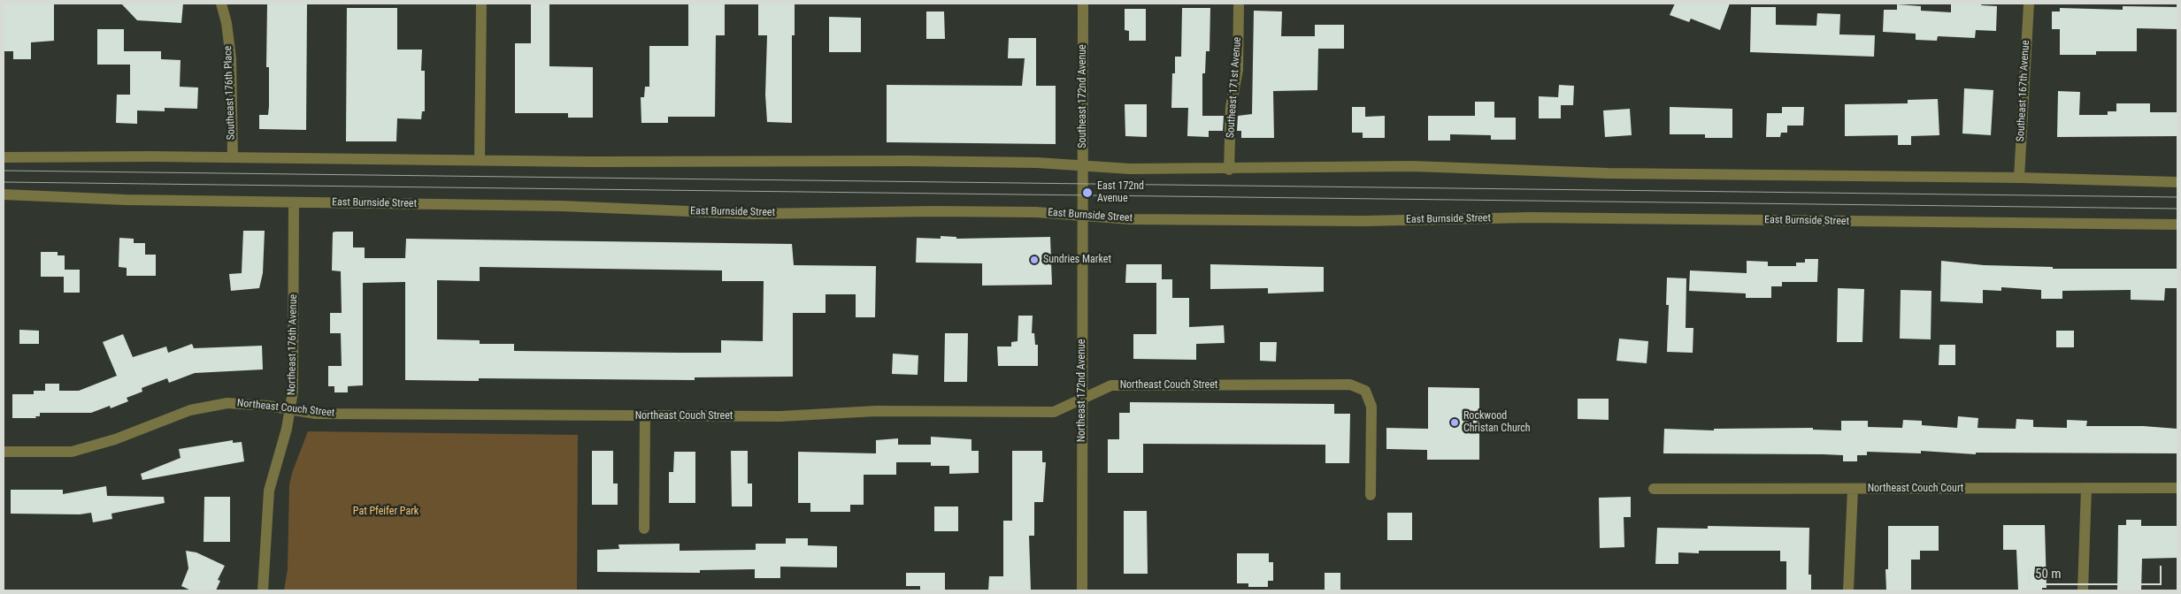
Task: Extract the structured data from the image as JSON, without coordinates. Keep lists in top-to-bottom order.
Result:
{
  "streets": {
    "street": [
      "Southeast 171st Avenue",
      "Southeast 167th Avenue",
      "Southeast 176th Place",
      "Southeast 172nd Avenue",
      "East Burnside Street",
      "Northeast 176th Avenue",
      "Northeast Couch Street",
      "Northeast 172nd Avenue",
      "Northeast Couch Court"
    ]
  },
  "crossings": [
    ["Southeast 172nd Avenue", "Northeast 172nd Avenue"],
    ["East Burnside Street", "Northeast 176th Avenue"],
    ["East Burnside Street", "Northeast 172nd Avenue"],
    ["Northeast 176th Avenue", "Northeast Couch Street"],
    ["Northeast Couch Street", "Northeast 172nd Avenue"]
  ],
  "parks": ["Pat Pfeifer Park"],
  "places": ["East 172nd Avenue", "Sundries Market", "Rockwood Christan Church"],
  "scale_bar": "50 m"
}
